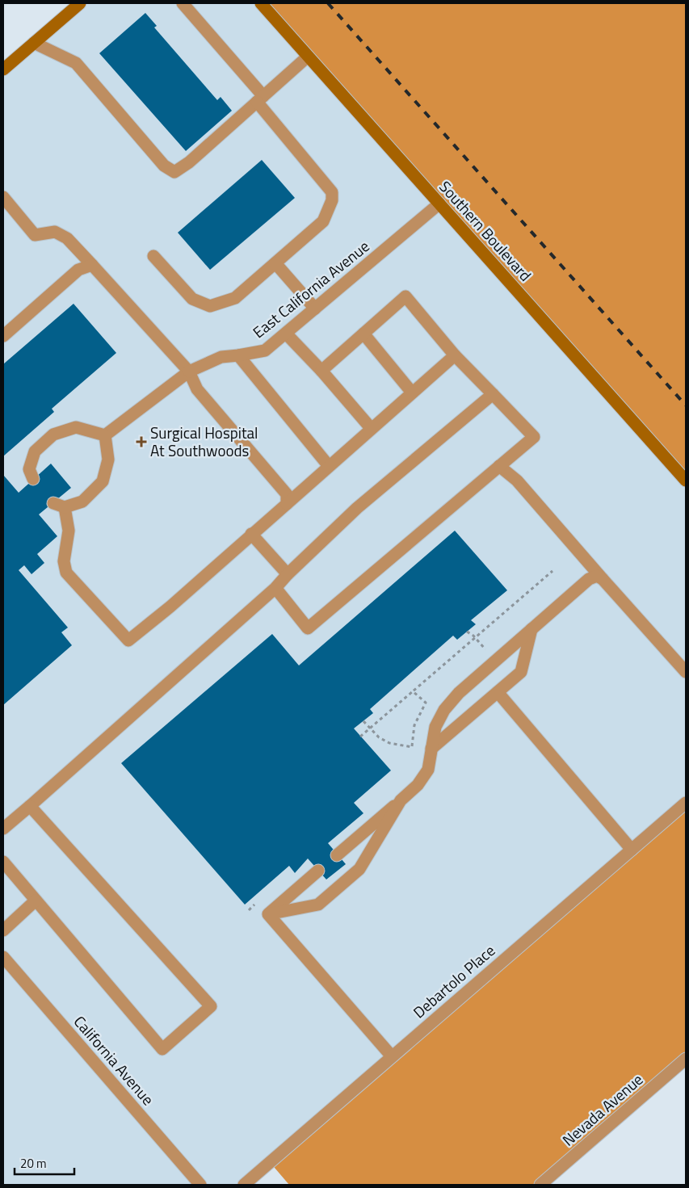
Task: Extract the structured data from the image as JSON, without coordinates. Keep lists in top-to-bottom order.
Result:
{
  "streets": {
    "street": [
      "Southern Boulevard",
      "East California Avenue",
      "Debartolo Place",
      "California Avenue",
      "Nevada Avenue"
    ]
  },
  "crossings": [
    ["Southern Boulevard", "East California Avenue"]
  ],
  "places": {
    "health": ["Surgical Hospital At Southwoods"]
  },
  "scale_bar": "20 m"
}
